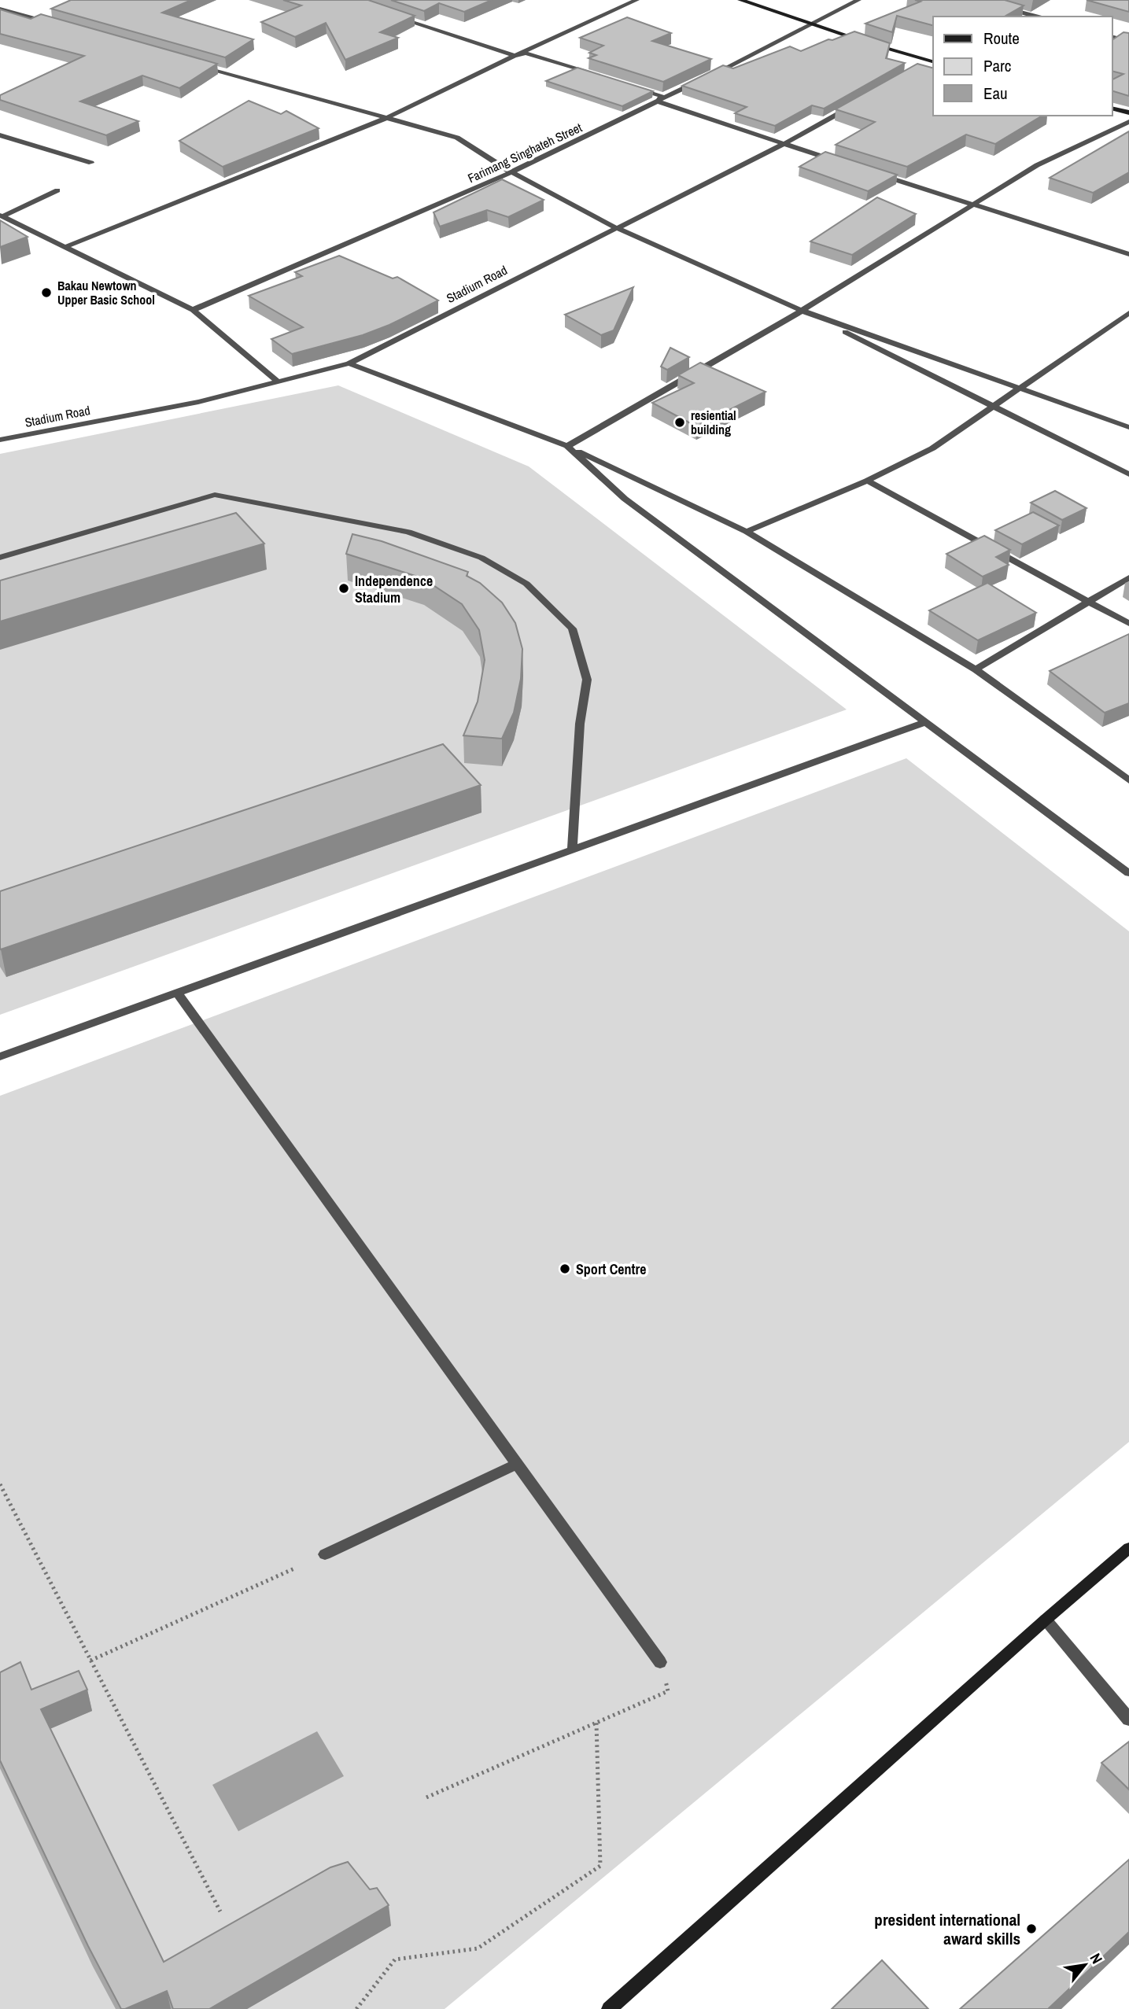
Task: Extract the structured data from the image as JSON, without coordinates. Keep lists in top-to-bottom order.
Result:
{
  "streets": {
    "street": ["Farimang Singhateh Street", "Stadium Road"]
  },
  "places": [
    "Bakau Newtown Upper Basic School",
    "resiential building",
    "Independence Stadium",
    "Sport Centre",
    "president international award skills"
  ],
  "legend": ["Route", "Parc", "Eau"],
  "north": "top right"
}
